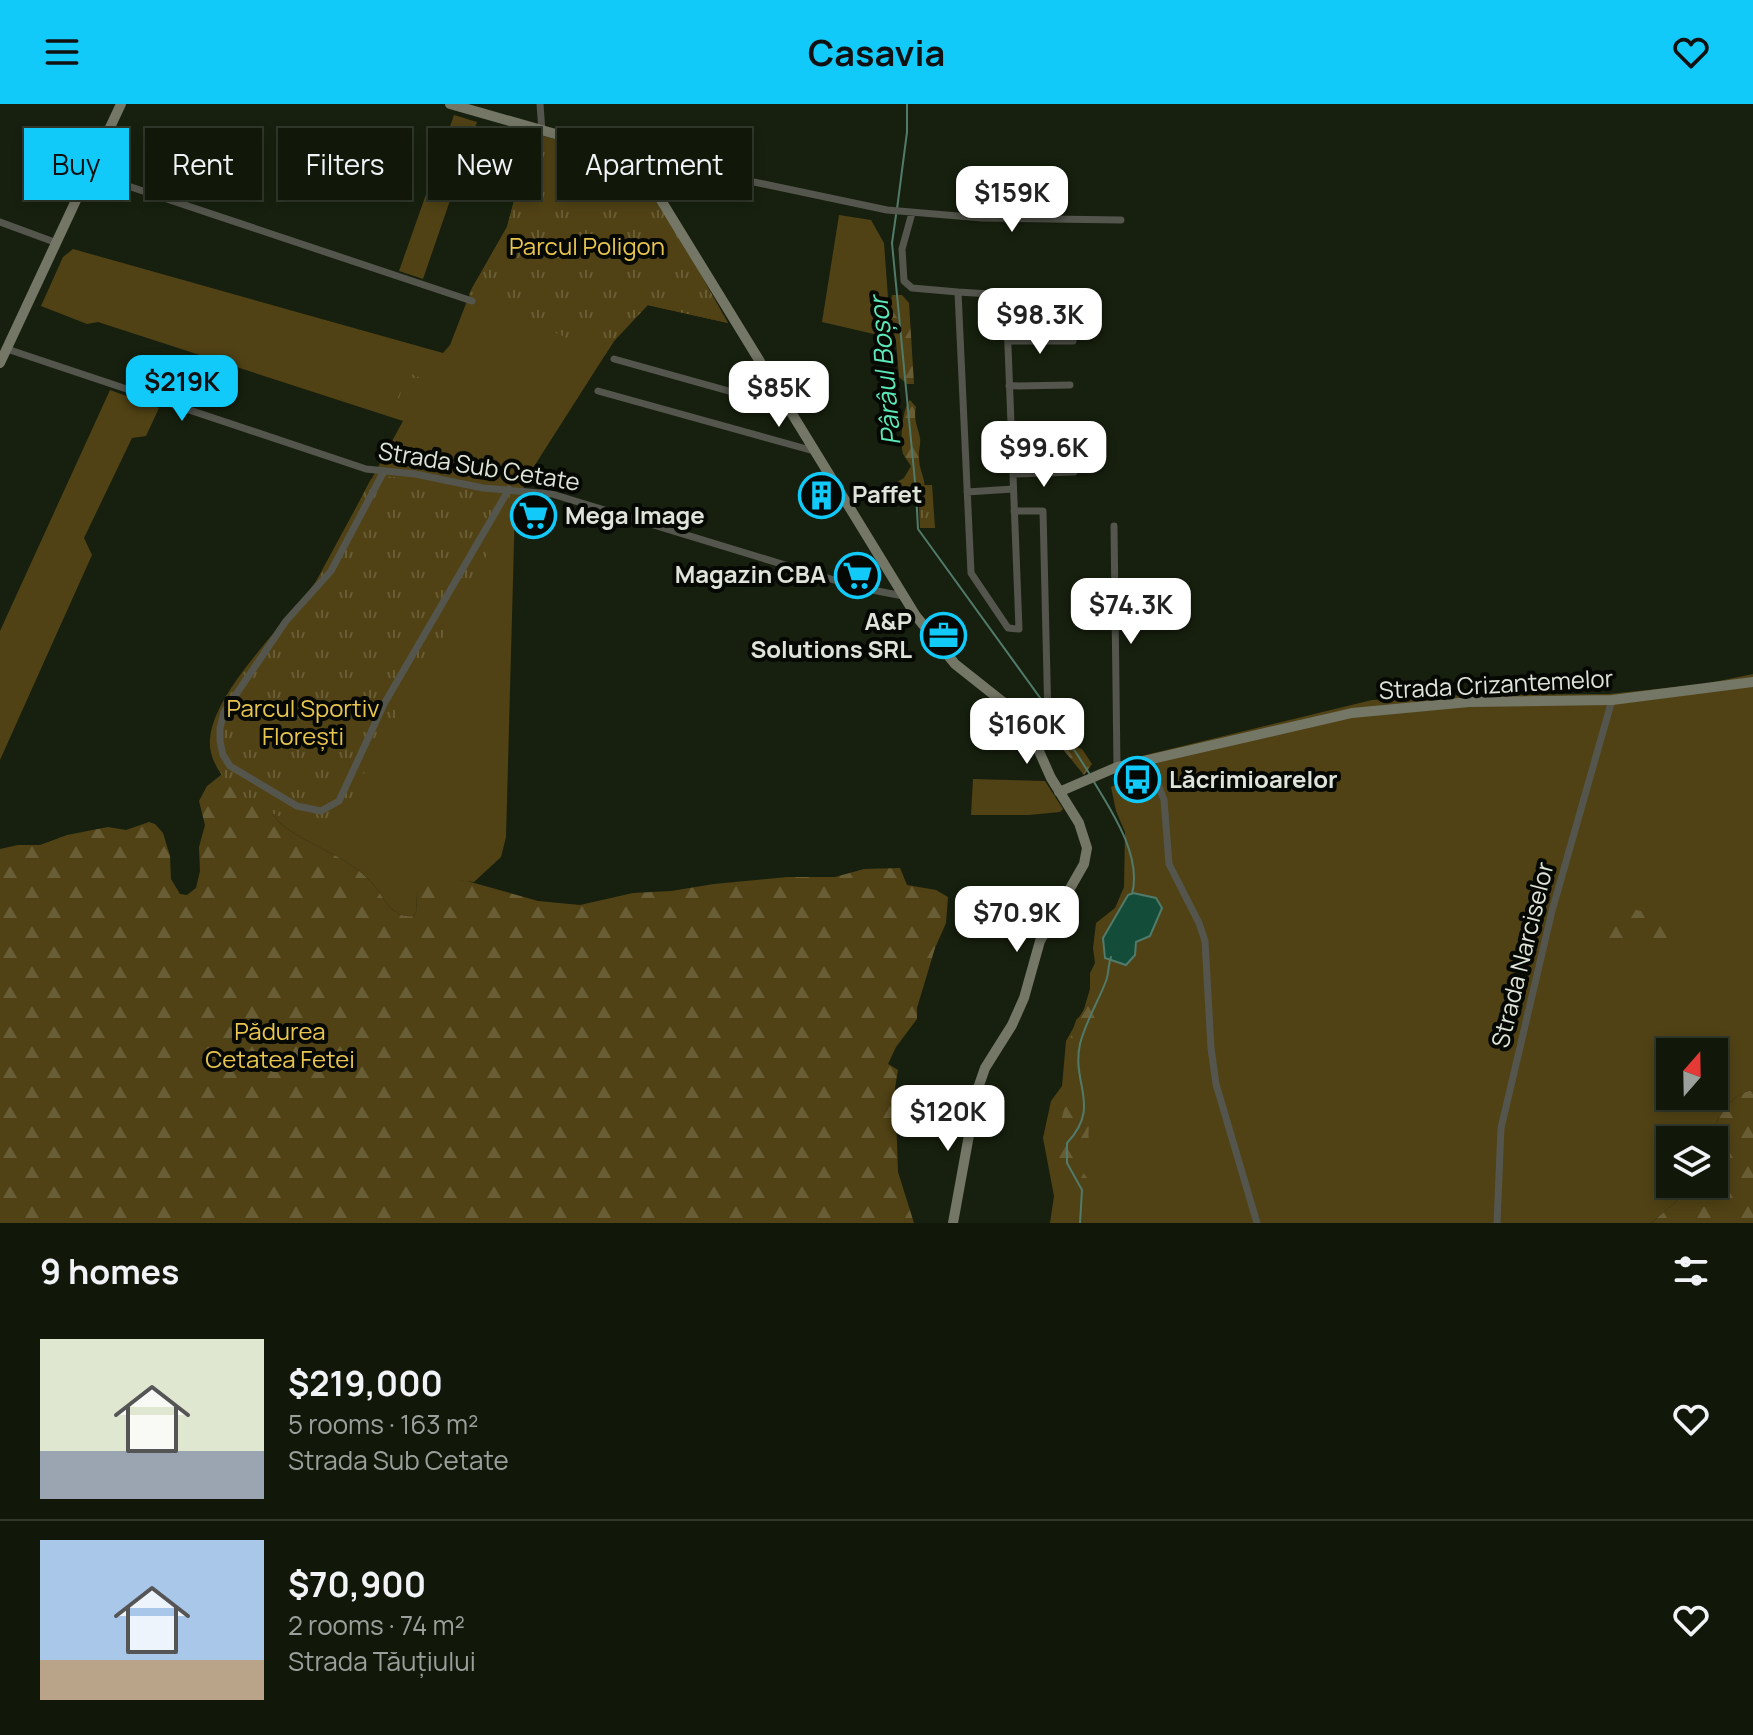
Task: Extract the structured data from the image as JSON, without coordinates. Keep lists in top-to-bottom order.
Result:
{
  "streets": {
    "main road": ["Strada Crizantemelor"],
    "street": ["Strada Sub Cetate", "Strada Narciselor"]
  },
  "crossings": [
    ["Strada Crizantemelor", "Strada Narciselor"]
  ],
  "water": ["Pârâul Boșor"],
  "parks": ["Parcul Poligon", "Parcul Sportiv Florești", "Pădurea Cetatea Fetei"],
  "places": {
    "building": ["Paffet"],
    "supermarket": ["Mega Image", "Magazin CBA"],
    "office": ["A&P Solutions SRL"],
    "bus stop": ["Lăcrimioarelor"]
  },
  "north": "top",
  "page": {
    "header": "Casavia",
    "chip": [
      "Buy",
      "Rent",
      "Filters",
      "New",
      "Apartment"
    ],
    "price": [
      "$159K",
      "$98.3K",
      "$219K",
      "$85K",
      "$99.6K",
      "$74.3K",
      "$160K",
      "$70.9K",
      "$120K"
    ],
    "heading": "9 homes",
    "list": [
      {
        "name": "$219,000",
        "note": "5 rooms · 163 m² · Strada Sub Cetate"
      },
      {
        "name": "$70,900",
        "note": "2 rooms · 74 m² · Strada Tăuțiului"
      }
    ]
  }
}
